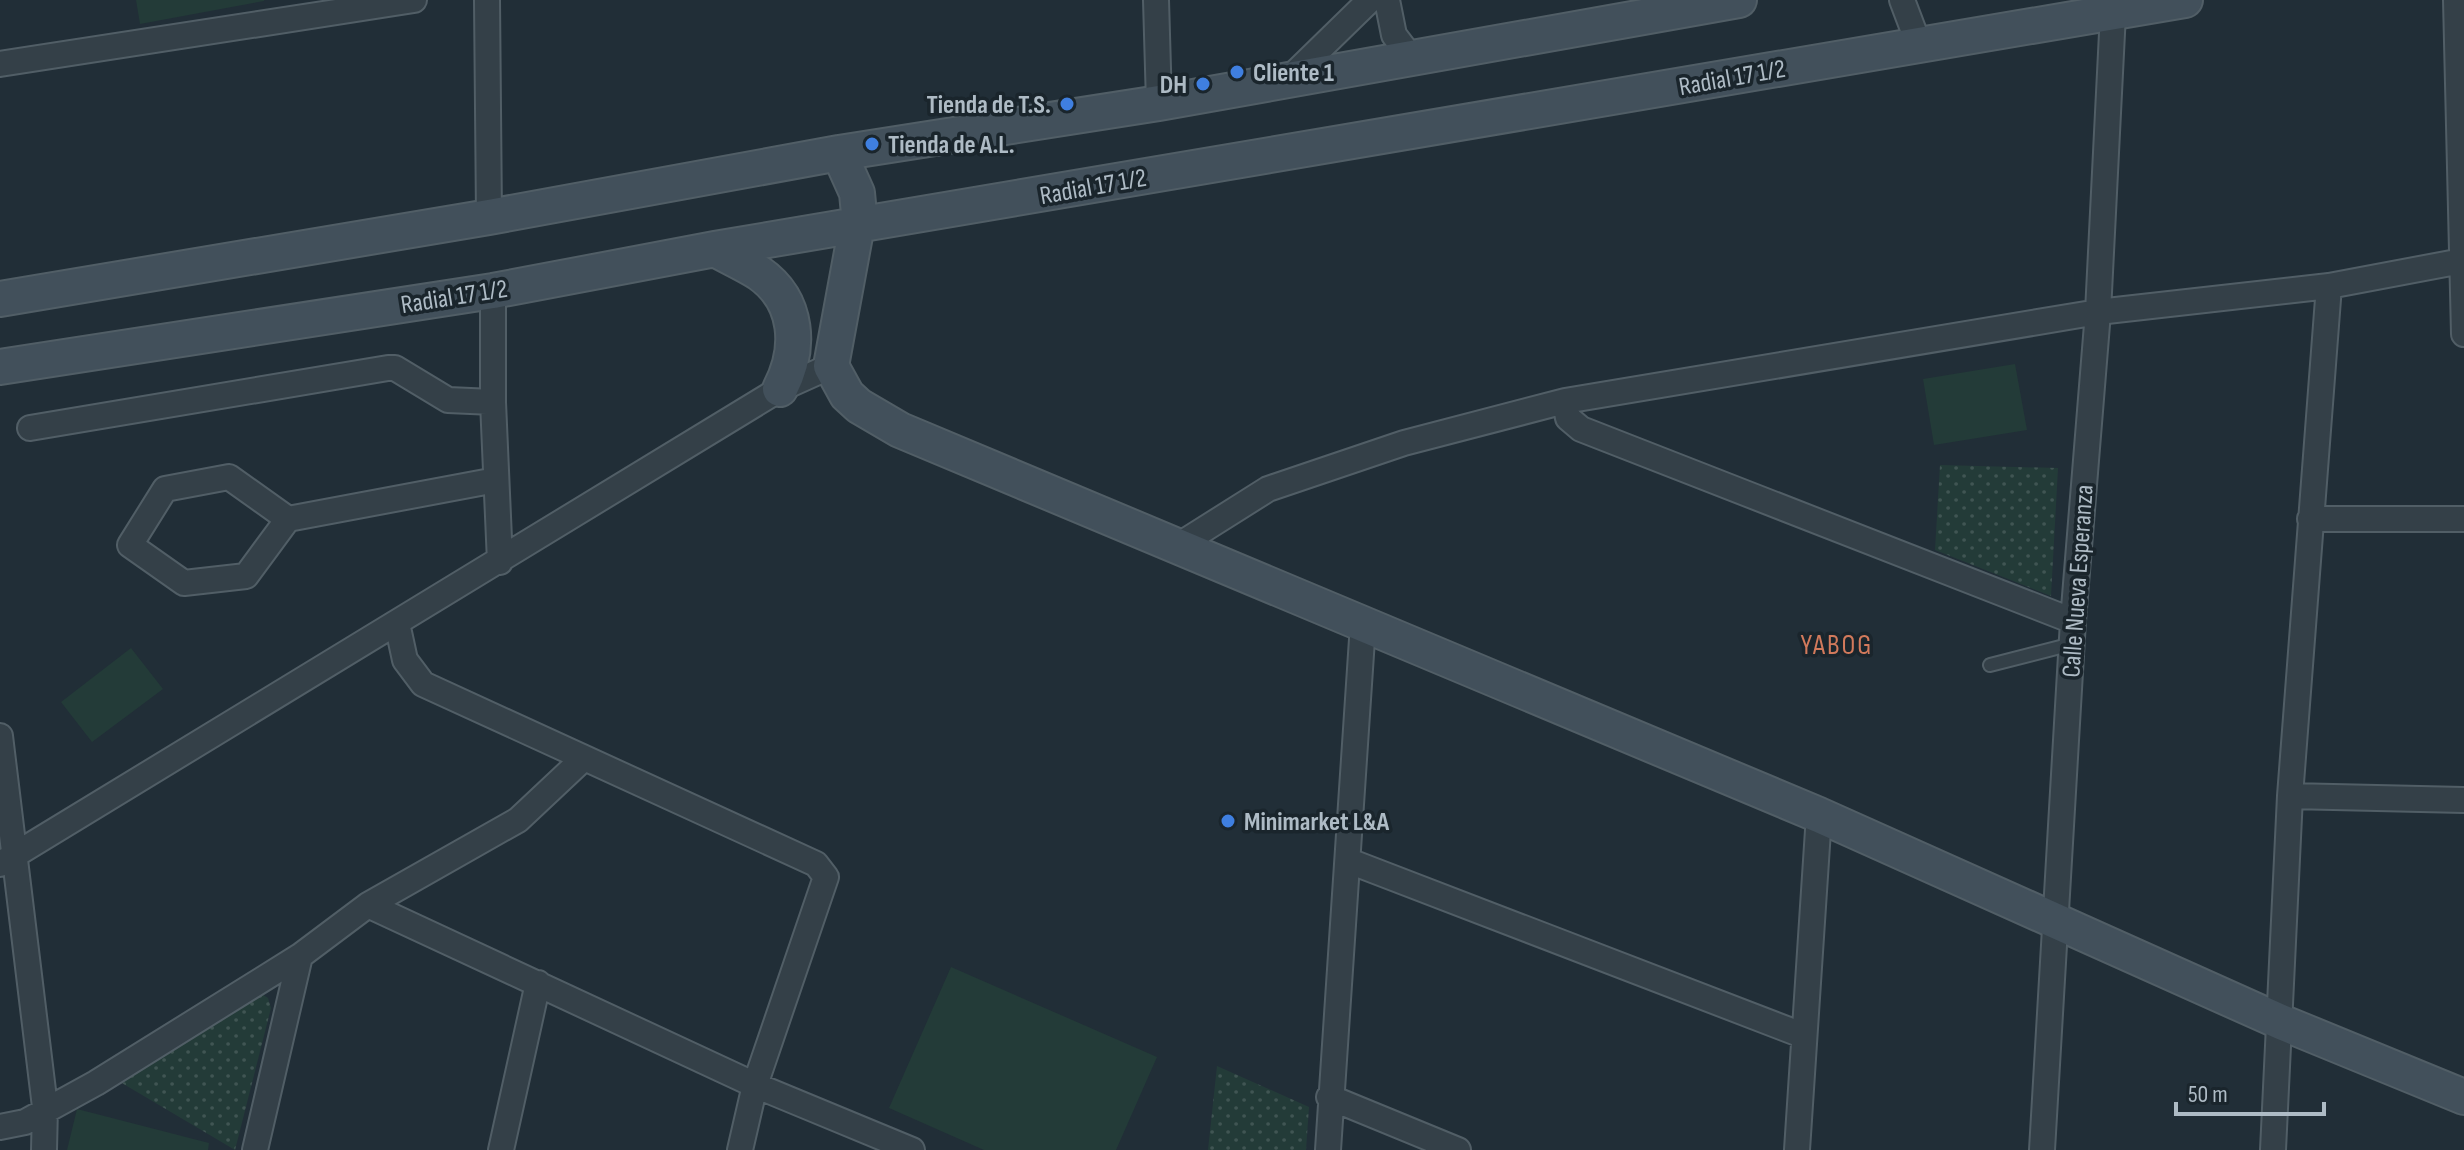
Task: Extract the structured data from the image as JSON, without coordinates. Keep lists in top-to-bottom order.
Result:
{
  "streets": {
    "street": ["Radial 17 1/2", "Calle Nueva Esperanza"]
  },
  "crossings": [
    ["Radial 17 1/2", "Calle Nueva Esperanza"]
  ],
  "districts": ["YABOG"],
  "places": [
    "Cliente 1",
    "DH",
    "Tienda de T.S.",
    "Tienda de A.L.",
    "Minimarket L&A"
  ],
  "scale_bar": "50 m"
}
